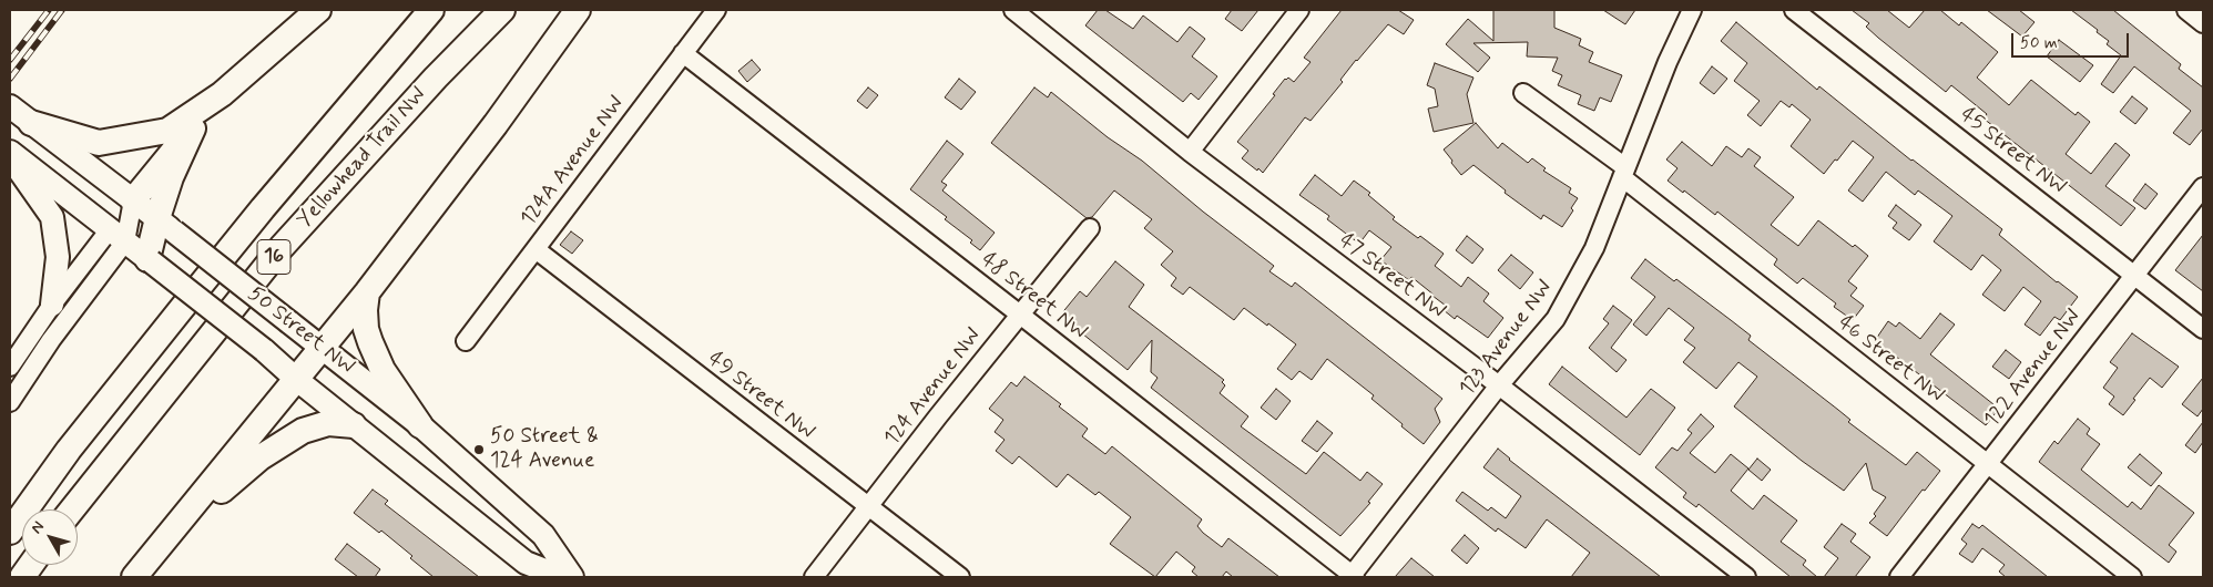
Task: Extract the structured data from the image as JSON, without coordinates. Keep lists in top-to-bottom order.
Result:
{
  "streets": {
    "highway": ["Yellowhead Trail NW", "16"],
    "main road": ["50 Street NW"],
    "street": [
      "45 Street NW",
      "124A Avenue NW",
      "47 Street NW",
      "48 Street NW",
      "123 Avenue NW",
      "46 Street NW",
      "122 Avenue NW",
      "124 Avenue NW",
      "49 Street NW"
    ]
  },
  "crossings": [
    ["45 Street NW", "122 Avenue NW"],
    ["124A Avenue NW", "48 Street NW"],
    ["124A Avenue NW", "49 Street NW"],
    ["47 Street NW", "123 Avenue NW"],
    ["48 Street NW", "123 Avenue NW"],
    ["48 Street NW", "124 Avenue NW"],
    ["123 Avenue NW", "46 Street NW"],
    ["46 Street NW", "122 Avenue NW"],
    ["124 Avenue NW", "49 Street NW"]
  ],
  "places": ["50 Street & 124 Avenue"],
  "scale_bar": "50 m",
  "north": "top left"
}
